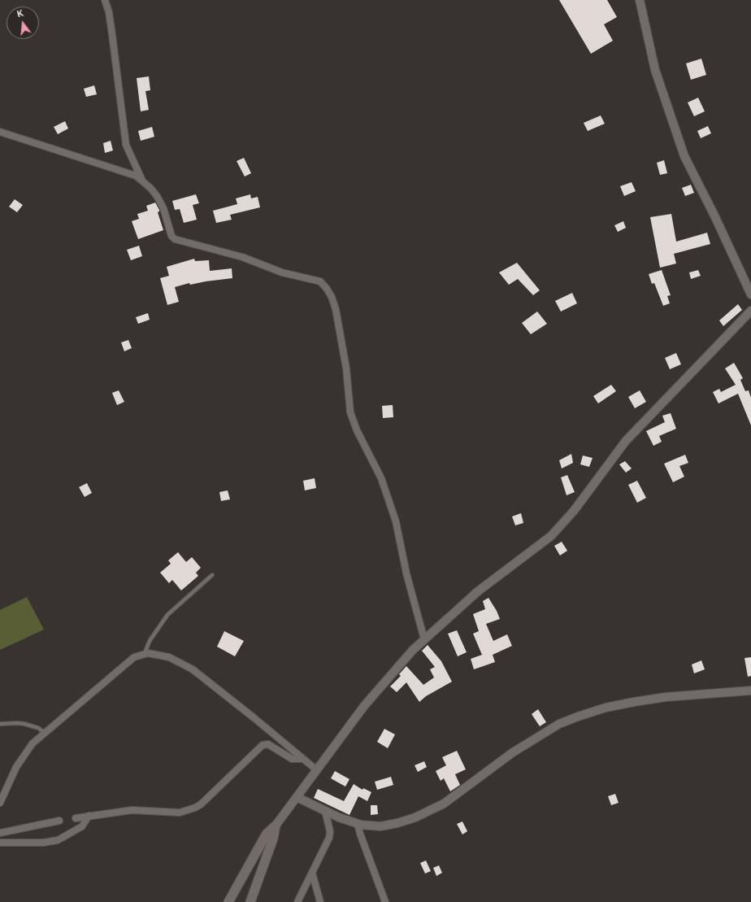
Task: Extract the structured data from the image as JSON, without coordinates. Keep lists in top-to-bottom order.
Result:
{
  "north": "top"
}
